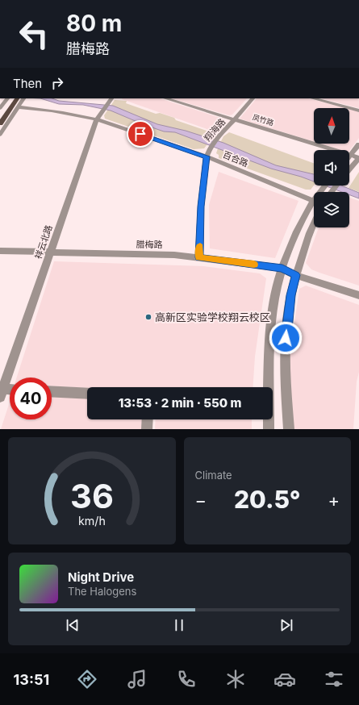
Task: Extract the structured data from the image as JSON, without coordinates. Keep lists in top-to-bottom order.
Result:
{
  "streets": {
    "street": [
      "凤竹路",
      "翔海路",
      "百合路",
      "祥云北路",
      "腊梅路"
    ]
  },
  "crossings": [
    ["凤竹路", "翔海路"],
    ["翔海路", "百合路"],
    ["翔海路", "腊梅路"],
    ["百合路", "祥云北路"],
    ["祥云北路", "腊梅路"]
  ],
  "places": ["高新区实验学校翔云校区"],
  "north": "top",
  "page": {
    "turn": ["80 m", "腊梅路"],
    "then": "Then",
    "limit": "40",
    "trip": "13:53 · 2 min · 550 m",
    "tile": "Climate",
    "heat": ["−", "20.5°", "+"],
    "song": ["Night Drive", "The Halogens"],
    "tabs": "13:51",
    "gauge": ["36", "km/h"]
  }
}
